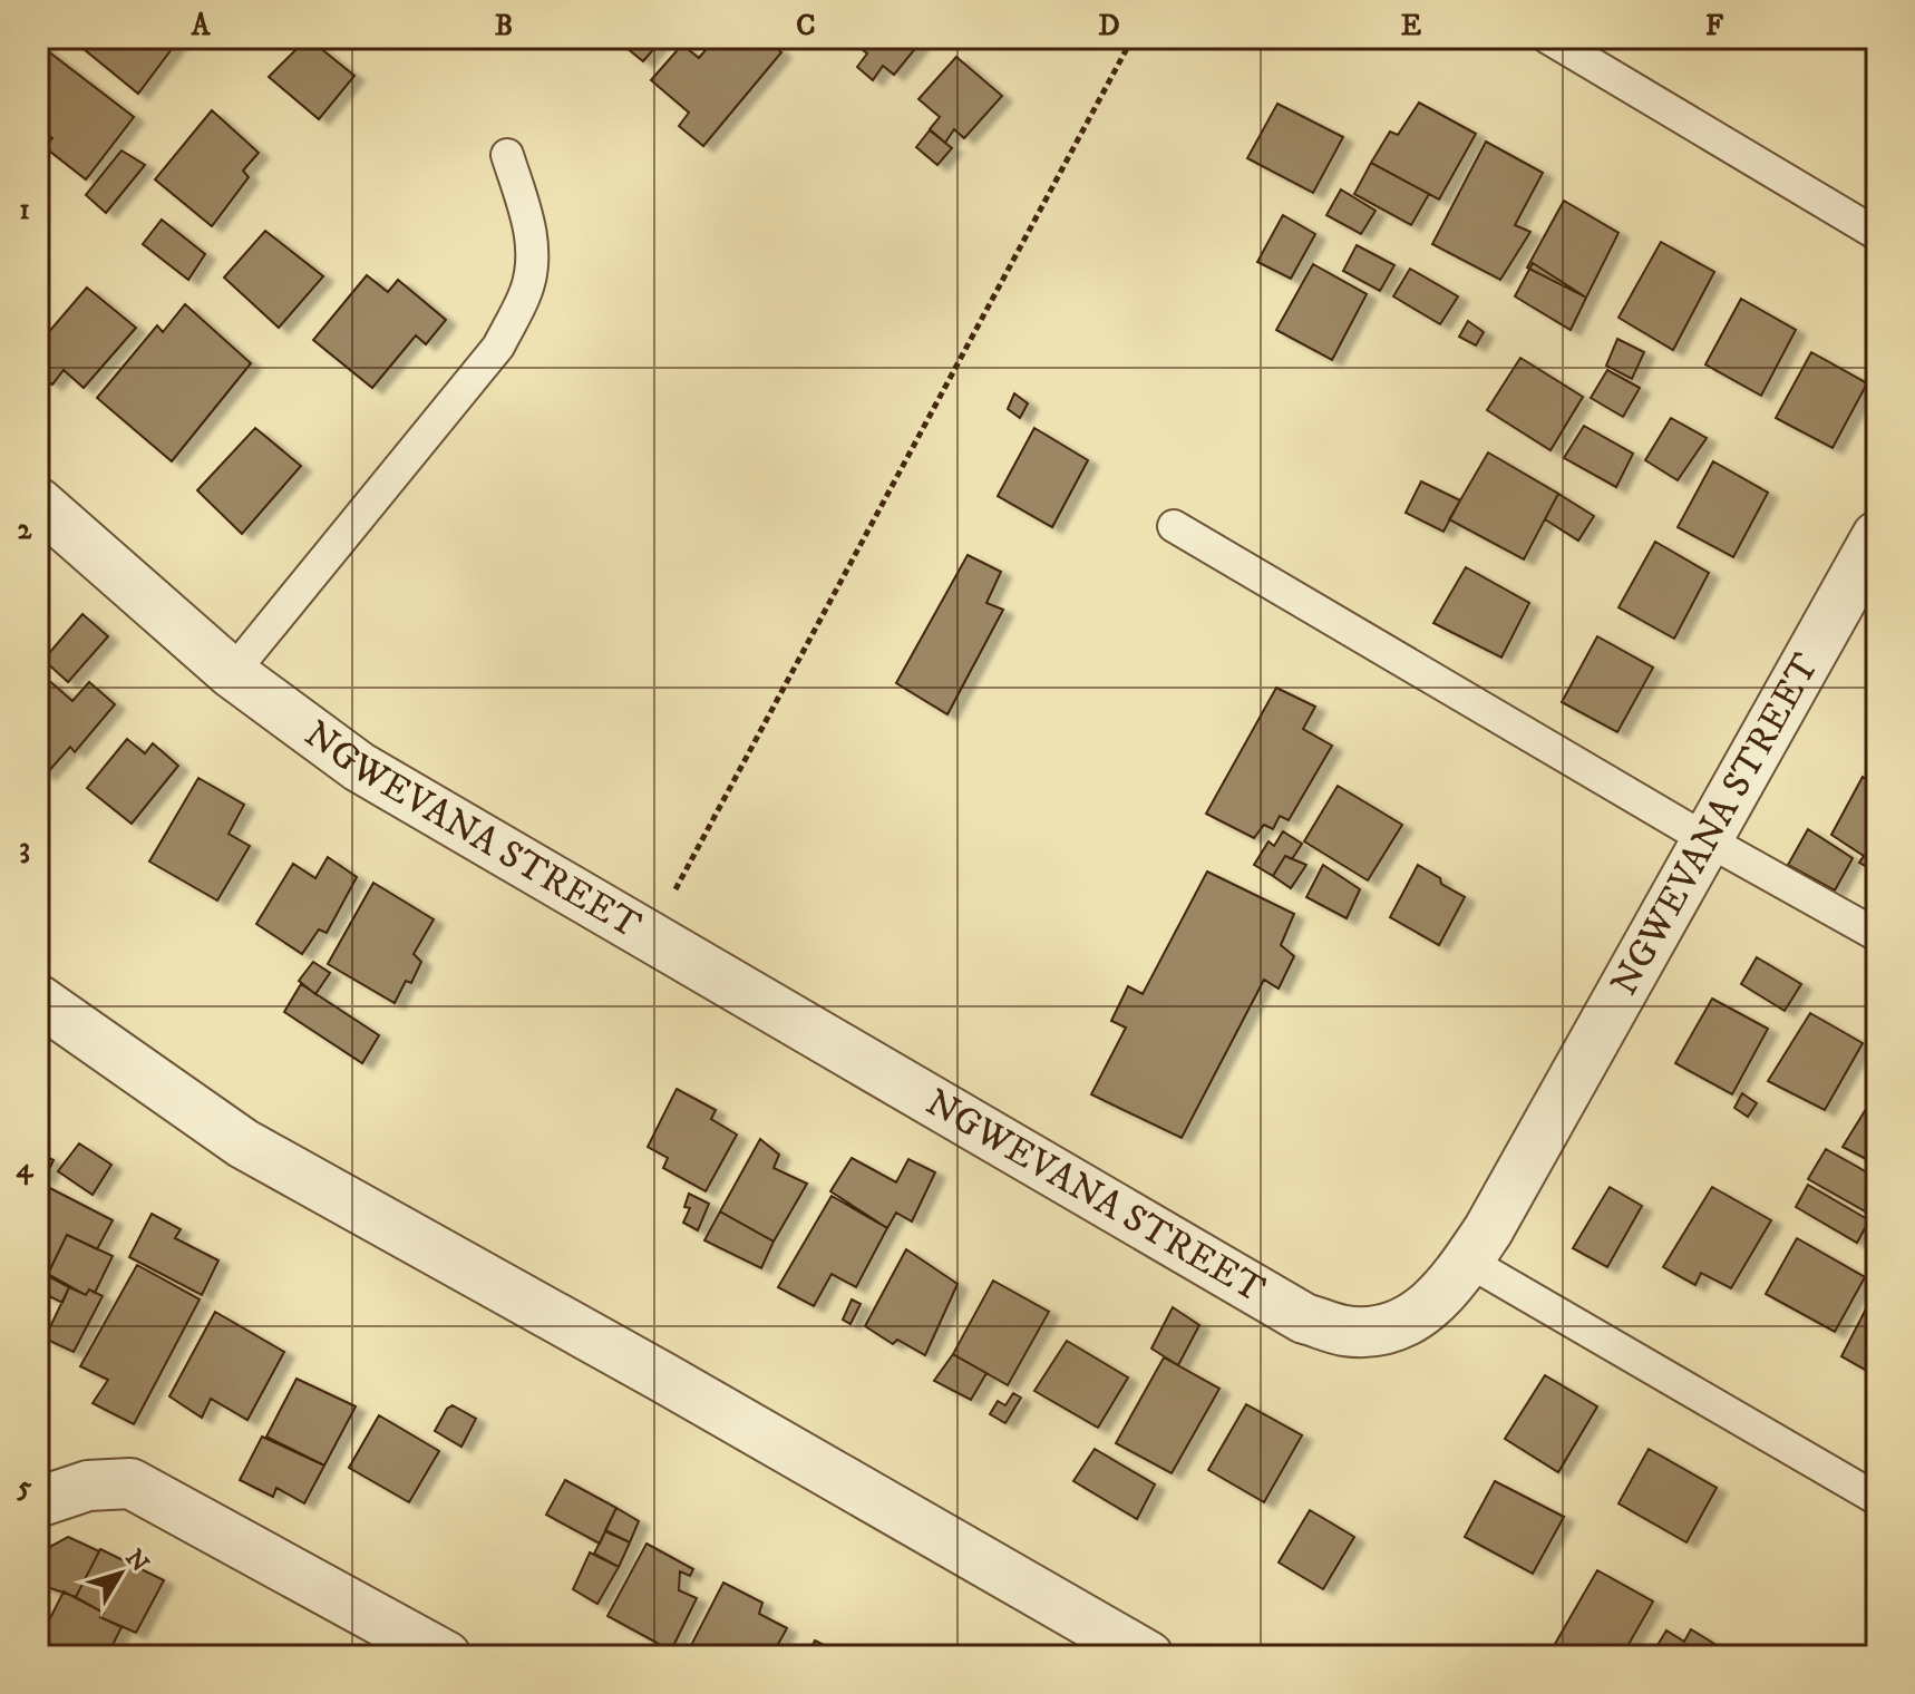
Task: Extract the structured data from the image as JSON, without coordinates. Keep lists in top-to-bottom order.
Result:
{
  "streets": {
    "street": ["NGWEVANA STREET"]
  },
  "north": "top right",
  "grid": {
    "columns": [
      "A",
      "B",
      "C",
      "D",
      "E",
      "F"
    ],
    "rows": [
      "1",
      "2",
      "3",
      "4",
      "5"
    ]
  }
}
